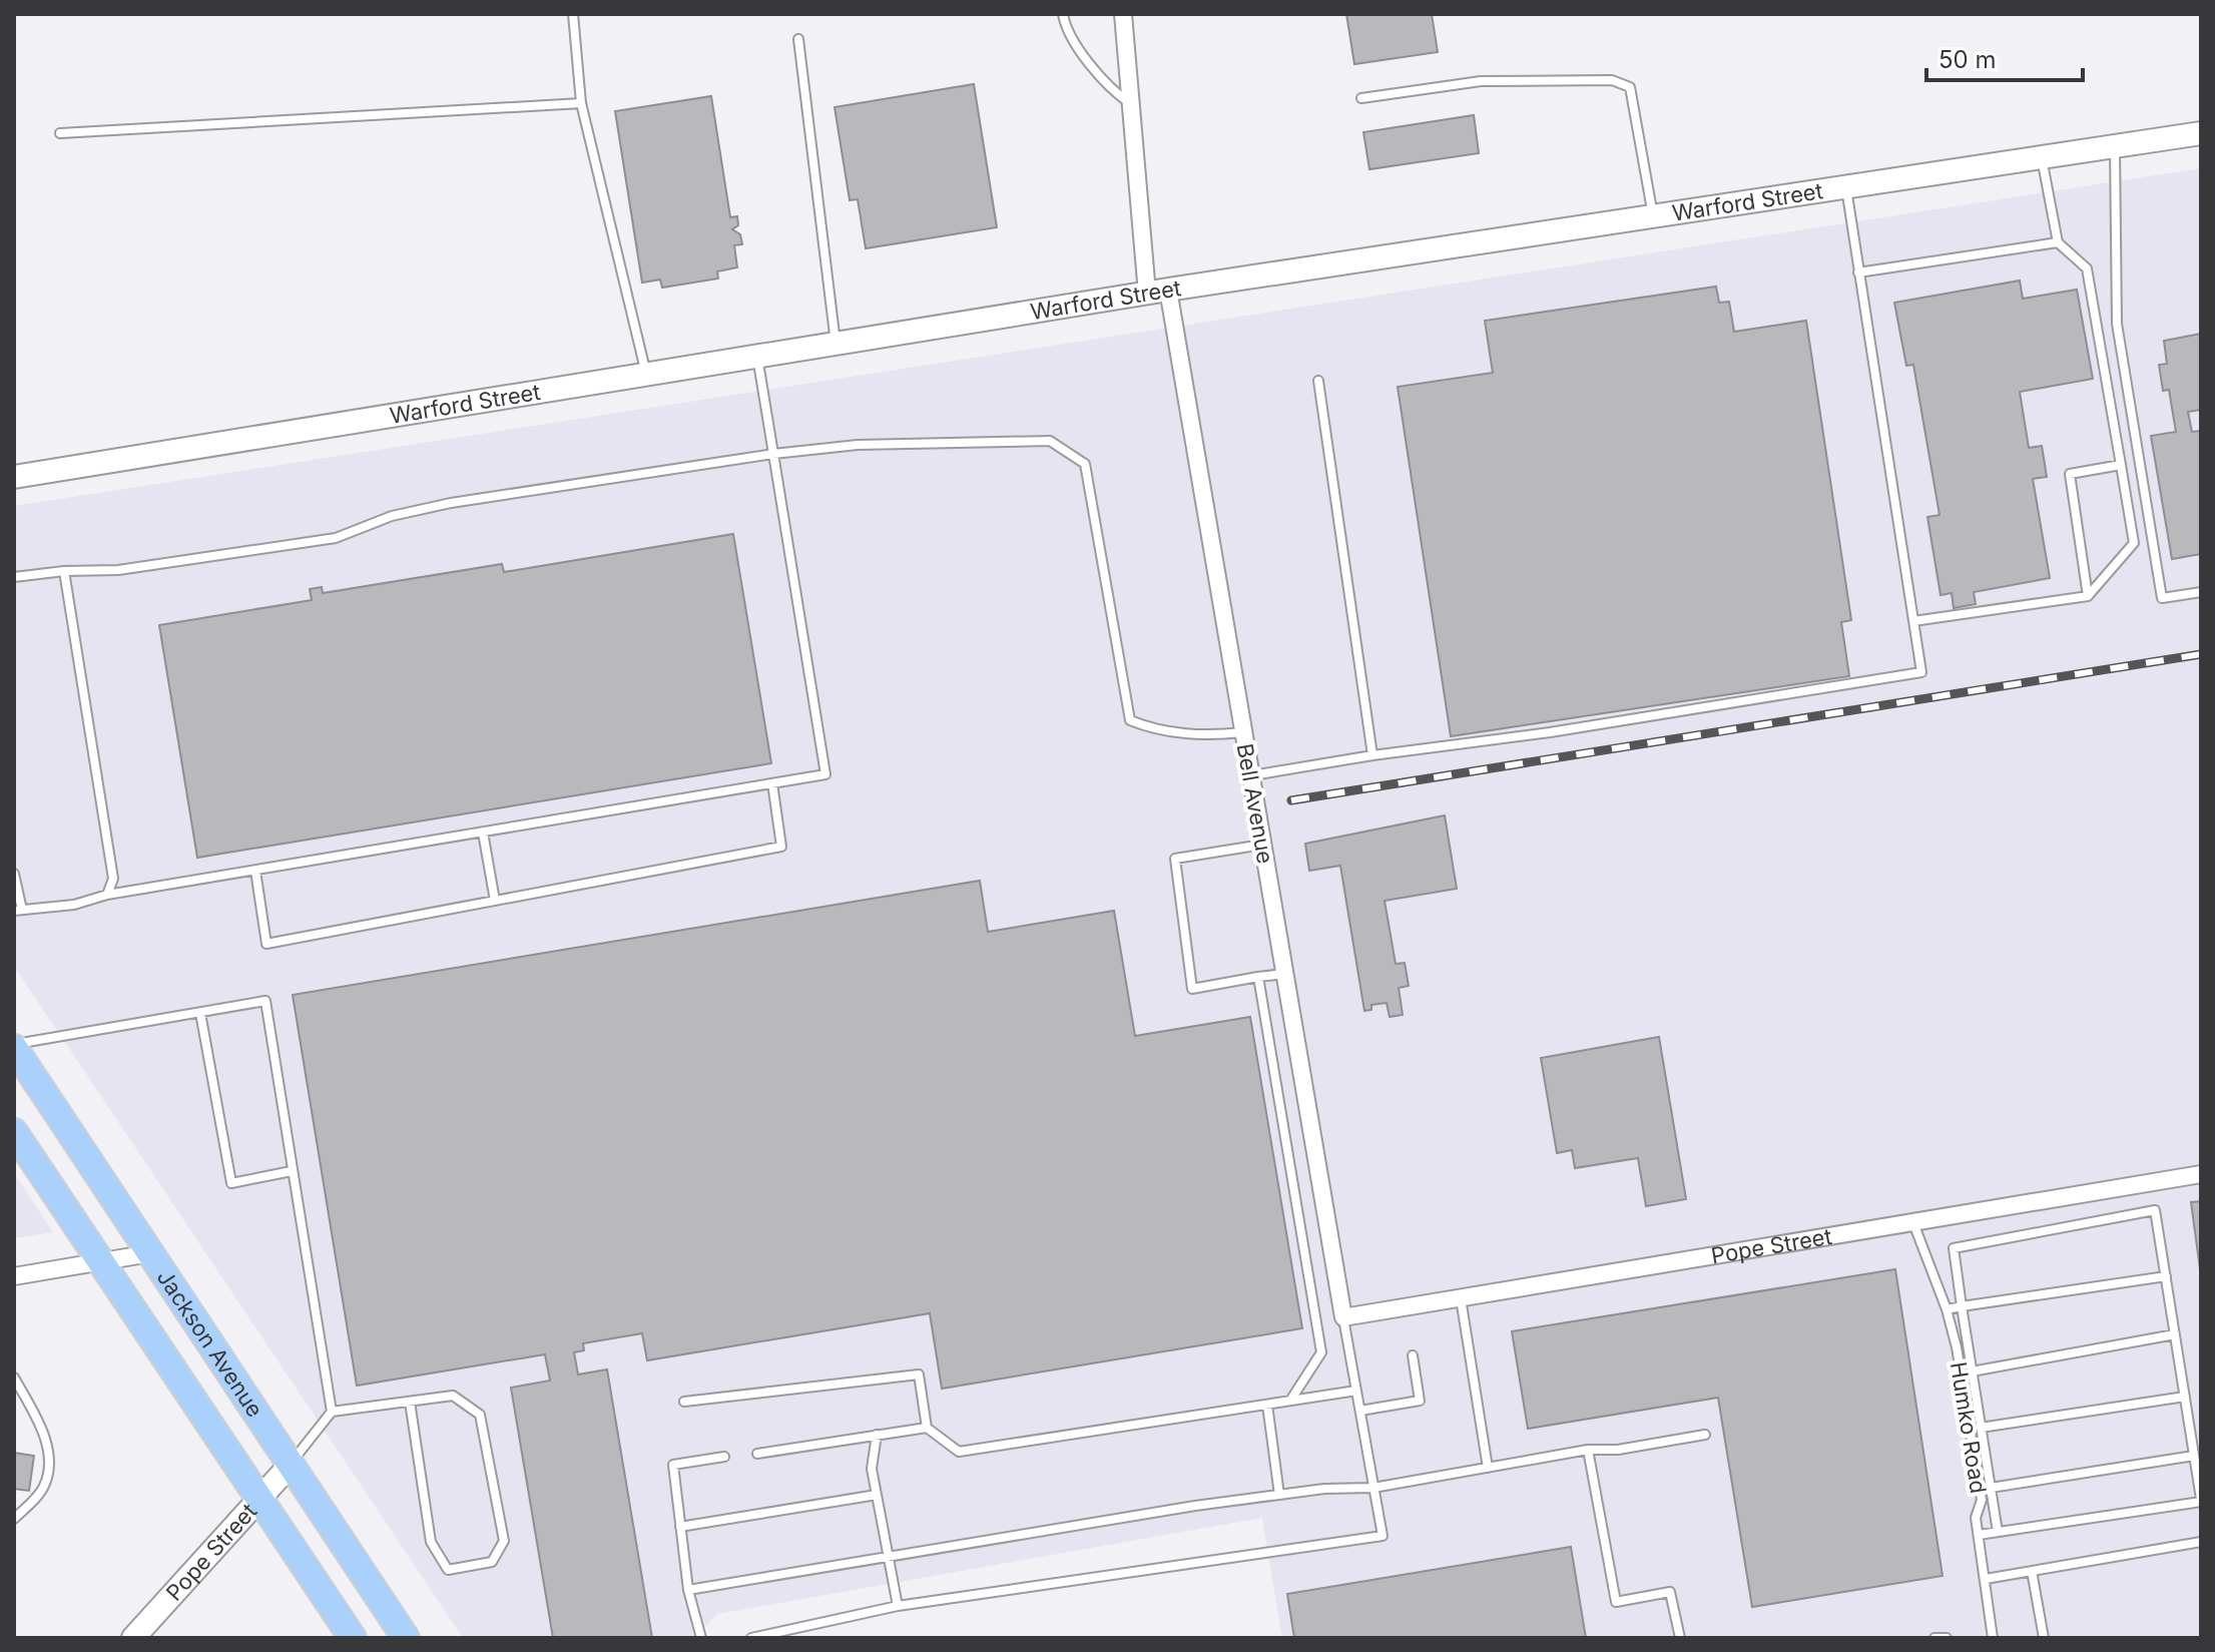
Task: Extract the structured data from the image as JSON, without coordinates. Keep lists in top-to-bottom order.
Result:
{
  "streets": {
    "main road": ["Warford Street", "Pope Street", "Jackson Avenue"],
    "street": ["Bell Avenue"],
    "lane": ["Humko Road"]
  },
  "crossings": [
    ["Warford Street", "Bell Avenue"],
    ["Bell Avenue", "Pope Street"],
    ["Pope Street", "Jackson Avenue"],
    ["Pope Street", "Humko Road"]
  ],
  "scale_bar": "50 m"
}
